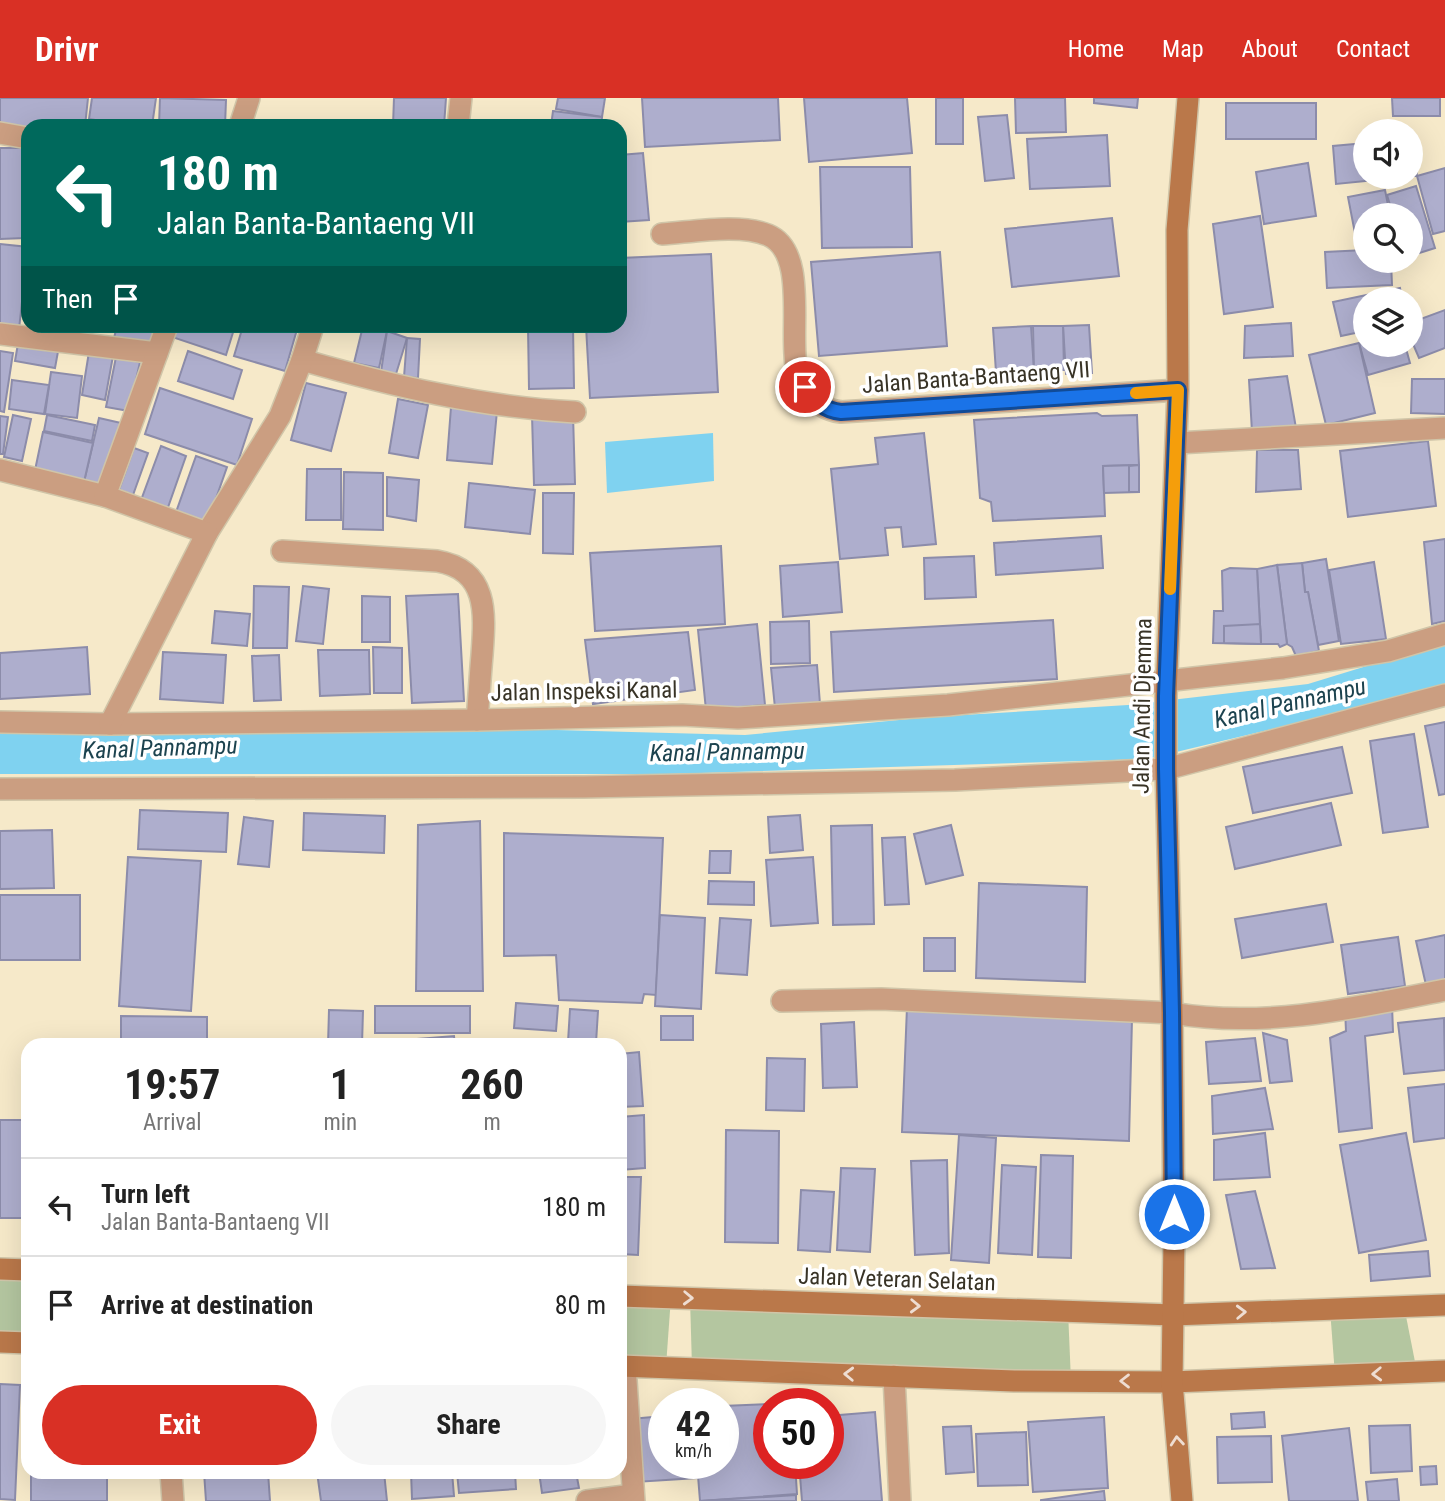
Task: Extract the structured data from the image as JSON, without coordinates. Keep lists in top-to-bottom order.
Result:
{
  "streets": {
    "main road": ["Jalan Andi Djemma", "Jalan Veteran Selatan"],
    "street": ["Jalan Banta-Bantaeng VII", "Jalan Inspeksi Kanal"]
  },
  "crossings": [
    ["Jalan Banta-Bantaeng VII", "Jalan Andi Djemma"],
    ["Jalan Inspeksi Kanal", "Jalan Andi Djemma"],
    ["Jalan Andi Djemma", "Jalan Veteran Selatan"]
  ],
  "water": ["Kanal Pannampu"],
  "page": {
    "header": "Drivr",
    "nav": [
      "Home",
      "Map",
      "About",
      "Contact"
    ],
    "turn": ["180 m", "Jalan Banta-Bantaeng VII"],
    "then": "Then",
    "eta": [
      "19:57",
      "Arrival",
      "1",
      "min",
      "260",
      "m"
    ],
    "list": [
      {
        "name": "Turn left",
        "note": "Jalan Banta-Bantaeng VII",
        "value": "180 m"
      },
      {
        "name": "Arrive at destination",
        "value": "80 m"
      }
    ],
    "buttons": ["Exit", "Share"],
    "speed": "42 km/h",
    "limit": "50"
  }
}
